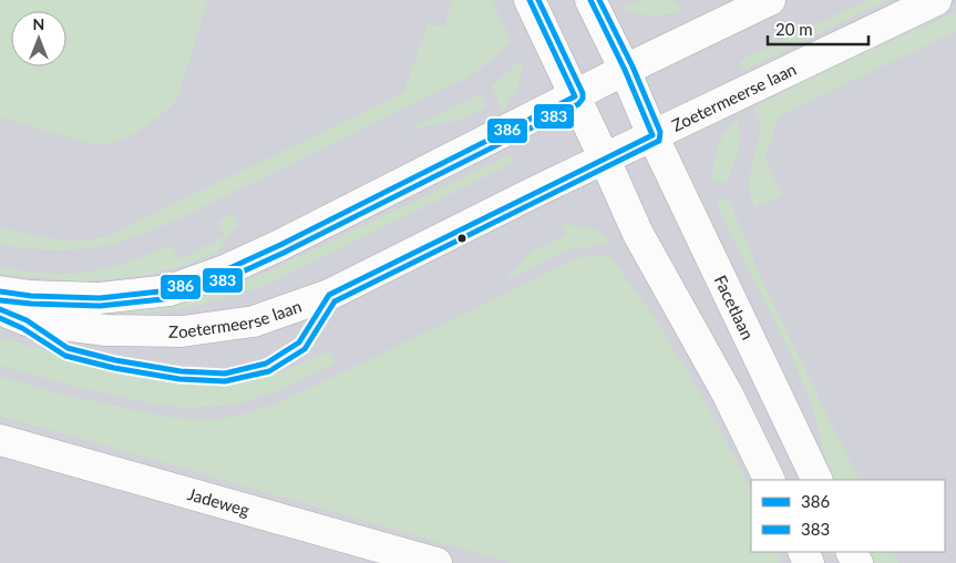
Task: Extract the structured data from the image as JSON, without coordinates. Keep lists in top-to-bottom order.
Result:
{
  "streets": {
    "street": ["Zoetermeerse laan", "Facetlaan", "Jadeweg"]
  },
  "crossings": [
    ["Zoetermeerse laan", "Facetlaan"]
  ],
  "lines": ["transit line 386", "transit line 383"],
  "legend": ["386", "383"],
  "scale_bar": "20 m",
  "north": "top"
}
